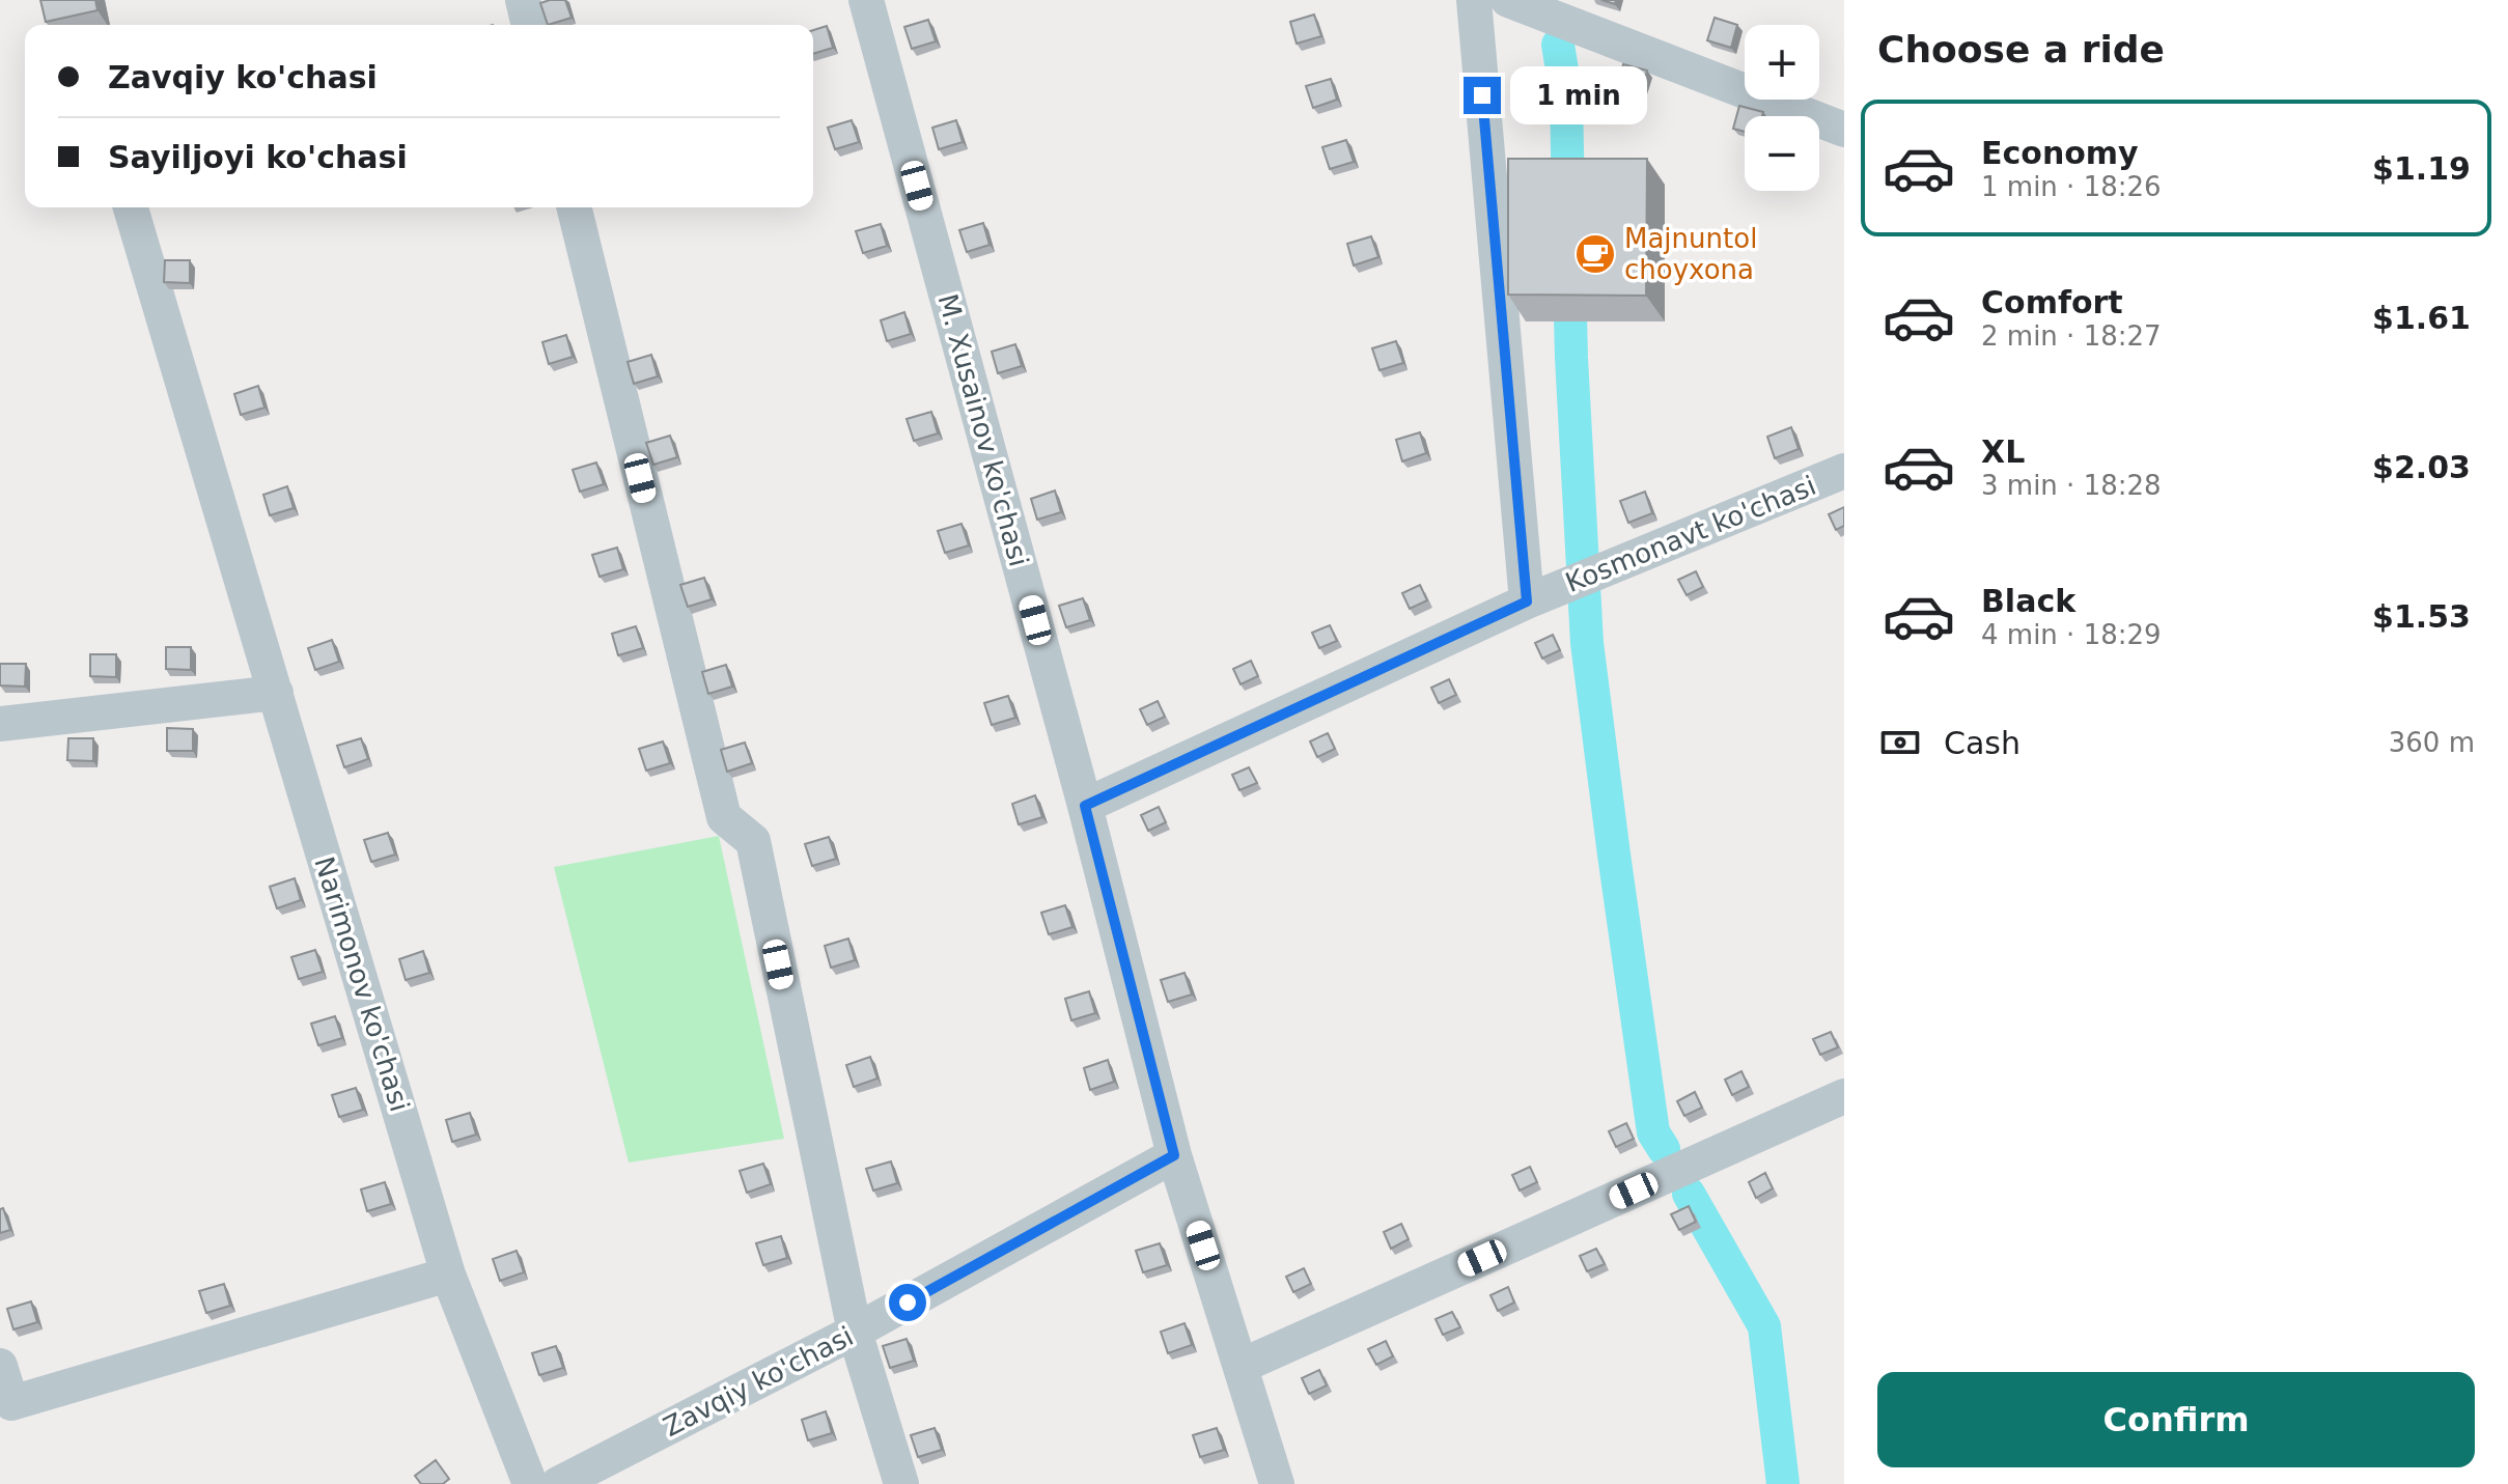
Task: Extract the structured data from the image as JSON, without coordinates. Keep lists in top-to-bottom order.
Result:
{
  "streets": {
    "street": [
      "M. Xusainov ko'chasi",
      "Kosmonavt ko'chasi",
      "Narimonov ko'chasi",
      "Zavqiy ko'chasi"
    ]
  },
  "crossings": [
    ["M. Xusainov ko'chasi", "Kosmonavt ko'chasi"],
    ["M. Xusainov ko'chasi", "Zavqiy ko'chasi"]
  ],
  "places": {
    "cafe": ["Majnuntol choyxona"]
  },
  "page": {
    "heading": "Choose a ride",
    "map_buttons": ["+", "−"],
    "banner": ["Zavqiy ko'chasi", "Sayiljoyi ko'chasi"],
    "bubble": "1 min",
    "list": [
      {
        "name": "Economy",
        "note": "1 min · 18:26",
        "value": "$1.19"
      },
      {
        "name": "Comfort",
        "note": "2 min · 18:27",
        "value": "$1.61"
      },
      {
        "name": "XL",
        "note": "3 min · 18:28",
        "value": "$2.03"
      },
      {
        "name": "Black",
        "note": "4 min · 18:29",
        "value": "$1.53"
      }
    ],
    "pay": ["Cash", "360 m"],
    "buttons": "Confirm"
  }
}
